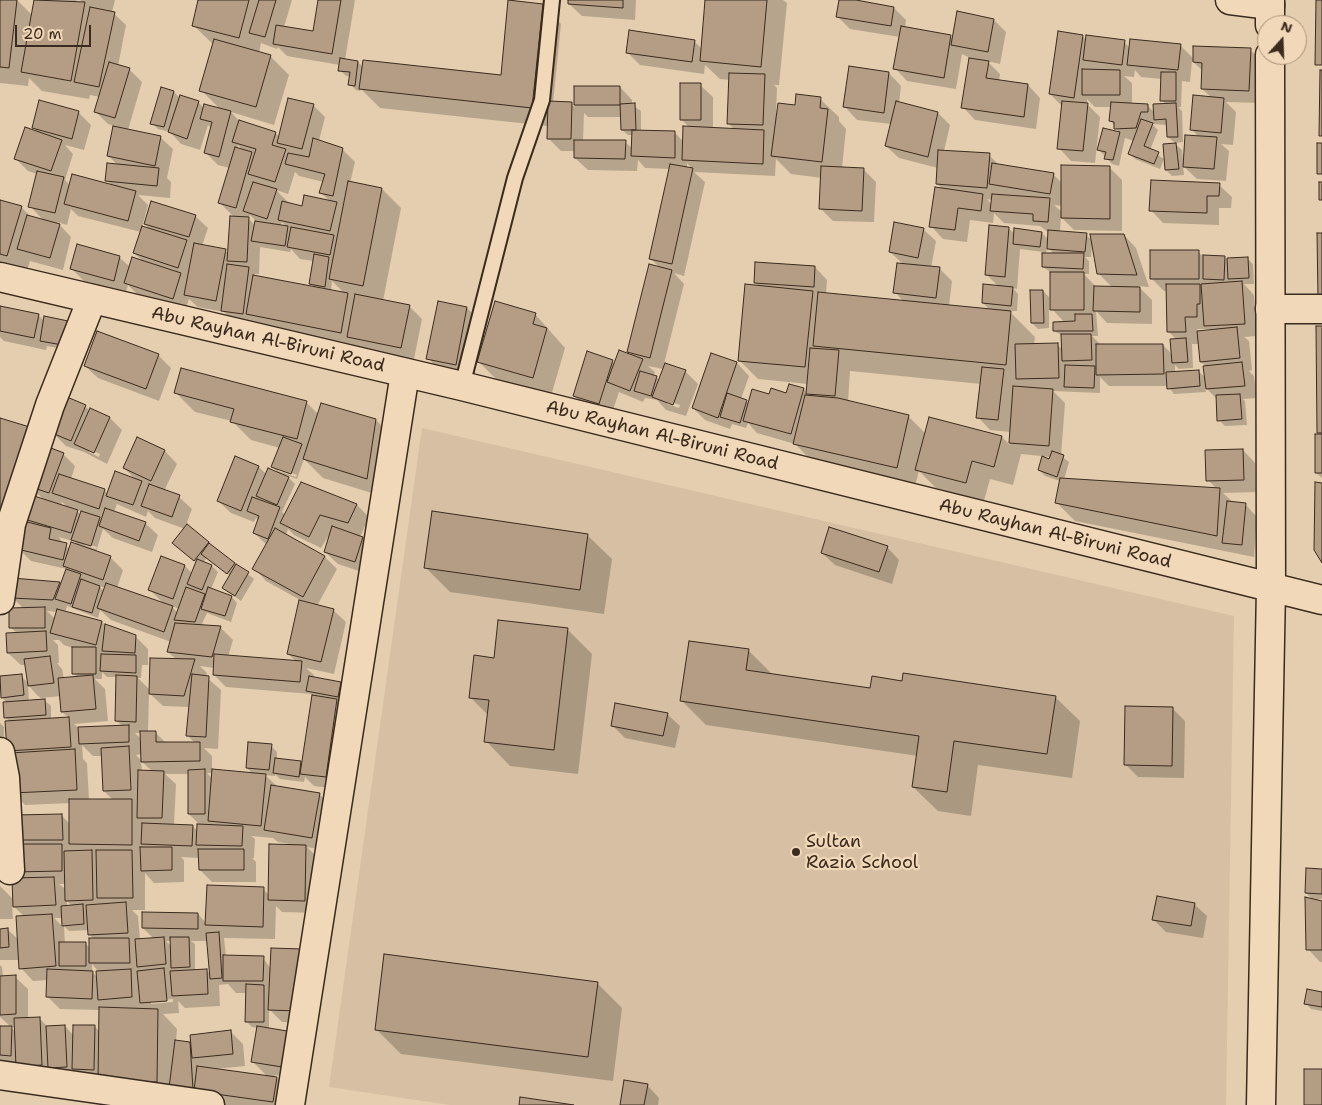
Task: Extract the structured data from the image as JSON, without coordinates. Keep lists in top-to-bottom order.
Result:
{
  "streets": {
    "street": ["Abu Rayhan Al-Biruni Road"]
  },
  "places": ["Sultan Razia School"],
  "scale_bar": "20 m",
  "north": "top"
}
